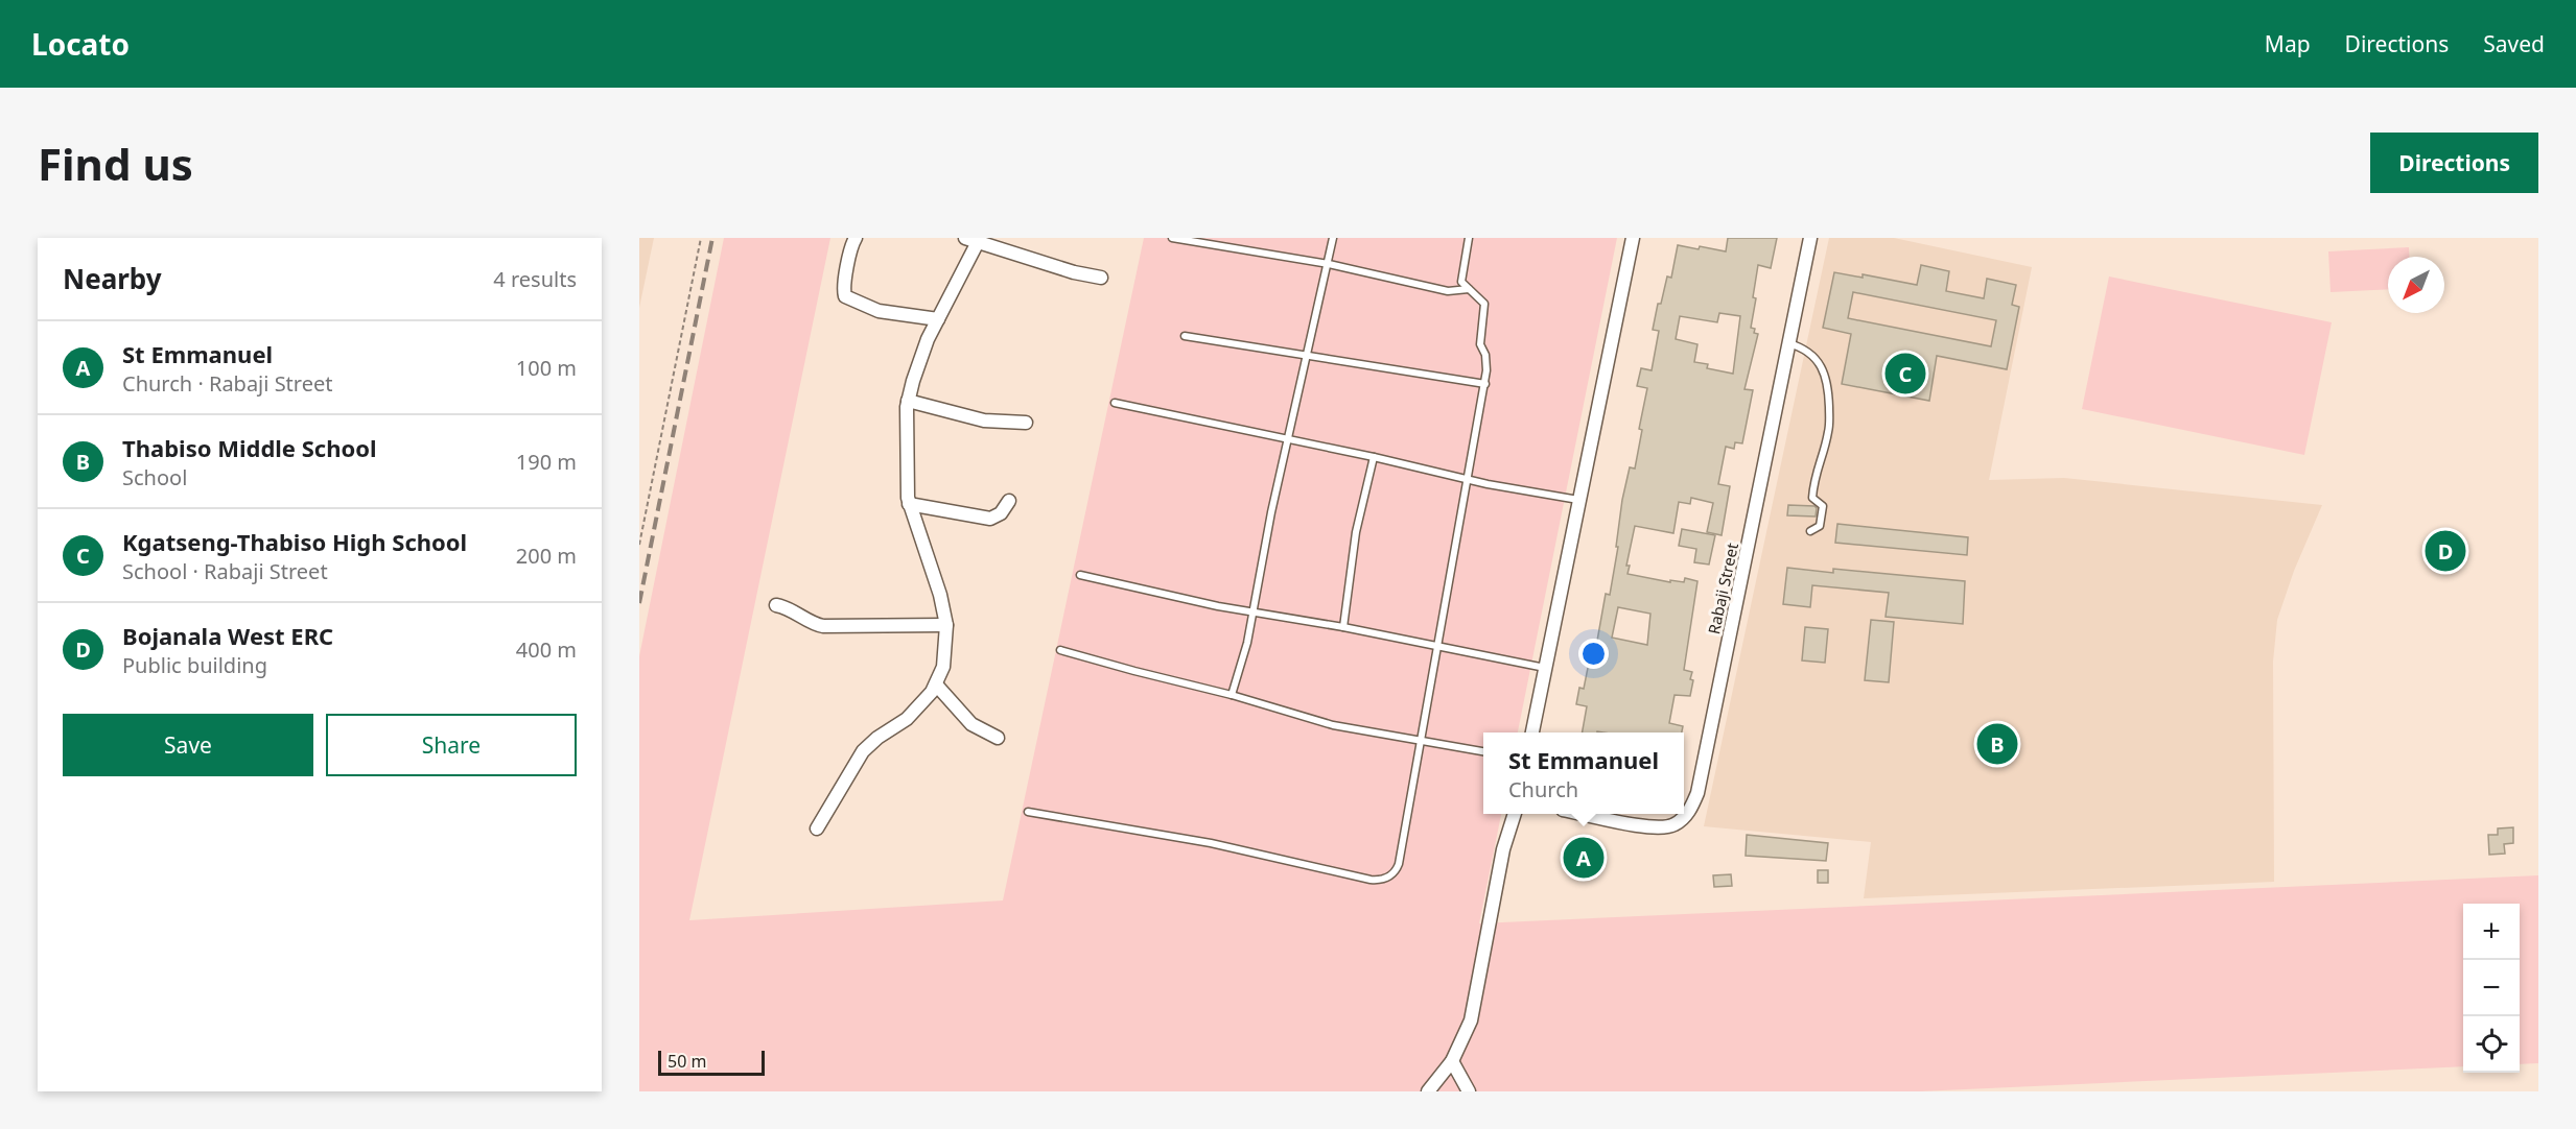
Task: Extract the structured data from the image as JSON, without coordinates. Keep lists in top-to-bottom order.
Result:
{
  "streets": {
    "street": ["Rabaji Street"]
  },
  "scale_bar": "50 m",
  "north": "bottom left",
  "page": {
    "header": "Locato",
    "nav": ["Map", "Directions", "Saved"],
    "buttons": [
      "Directions",
      ["Save", "Share"]
    ],
    "title": "Find us",
    "heading": ["Nearby", "4 results"],
    "list": [
      {
        "mark": "A",
        "name": "St Emmanuel",
        "note": "Church · Rabaji Street",
        "value": "100 m"
      },
      {
        "mark": "B",
        "name": "Thabiso Middle School",
        "note": "School",
        "value": "190 m"
      },
      {
        "mark": "C",
        "name": "Kgatseng-Thabiso High School",
        "note": "School · Rabaji Street",
        "value": "200 m"
      },
      {
        "mark": "D",
        "name": "Bojanala West ERC",
        "note": "Public building",
        "value": "400 m"
      }
    ],
    "pins": [
      "C",
      "D",
      "B",
      "A"
    ],
    "popup": ["St Emmanuel", "Church"],
    "map_buttons": ["+", "−"],
    "scale": "50 m"
  }
}
